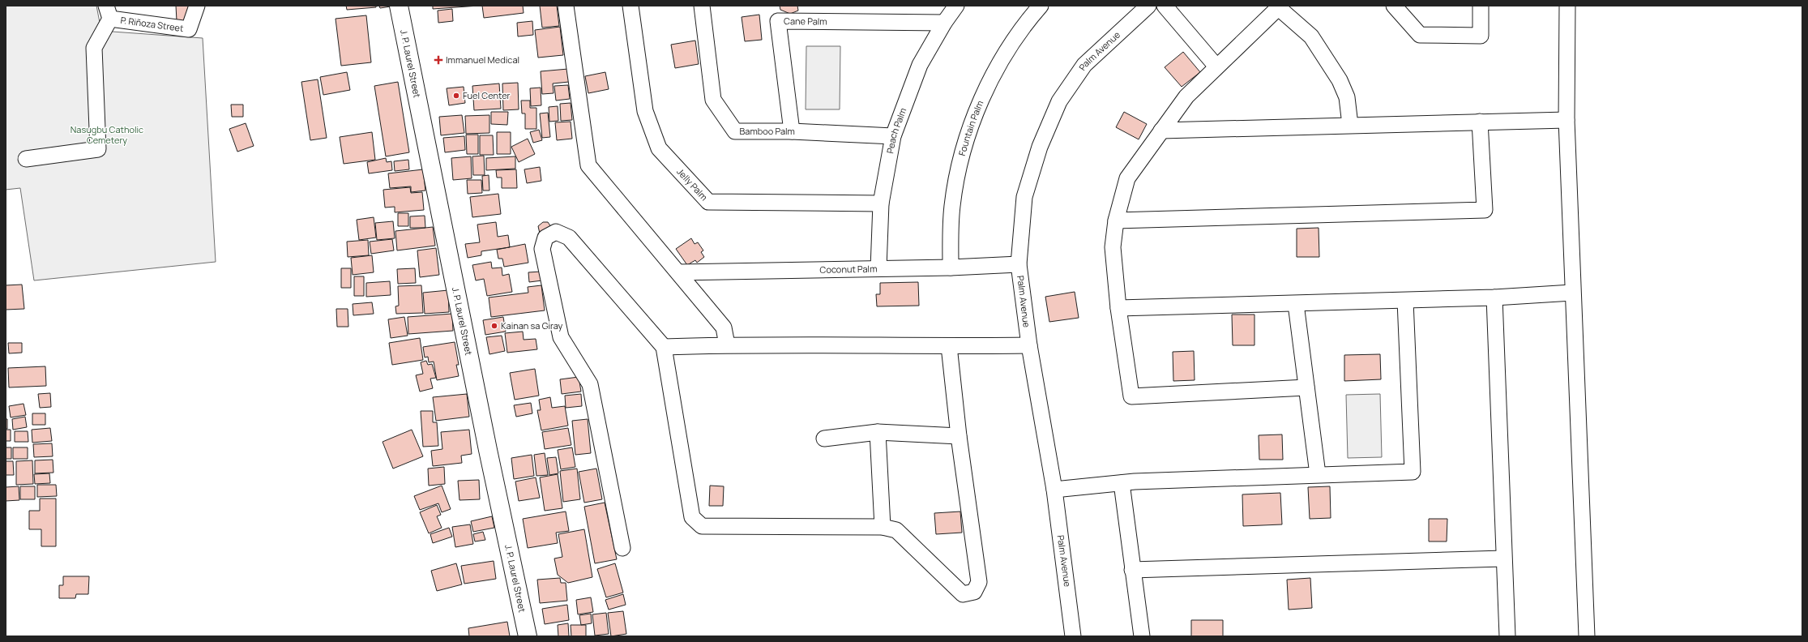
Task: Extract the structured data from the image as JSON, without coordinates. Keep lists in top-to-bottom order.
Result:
{
  "streets": {
    "main road": ["J. P. Laurel Street"],
    "street": [
      "Cane Palm",
      "P. Riñoza Street",
      "Palm Avenue",
      "Fountain Palm",
      "Peach Palm",
      "Bamboo Palm",
      "Jelly Palm",
      "Coconut Palm"
    ]
  },
  "crossings": [
    ["Cane Palm", "Peach Palm"],
    ["Cane Palm", "Bamboo Palm"],
    ["Palm Avenue", "Coconut Palm"],
    ["Fountain Palm", "Coconut Palm"],
    ["Peach Palm", "Bamboo Palm"],
    ["Peach Palm", "Jelly Palm"],
    ["Peach Palm", "Coconut Palm"]
  ],
  "parks": ["Nasugbu Catholic Cemetery"],
  "places": {
    "health": ["Immanuel Medical"],
    "other": ["Fuel Center", "Kainan sa Giray"]
  }
}
